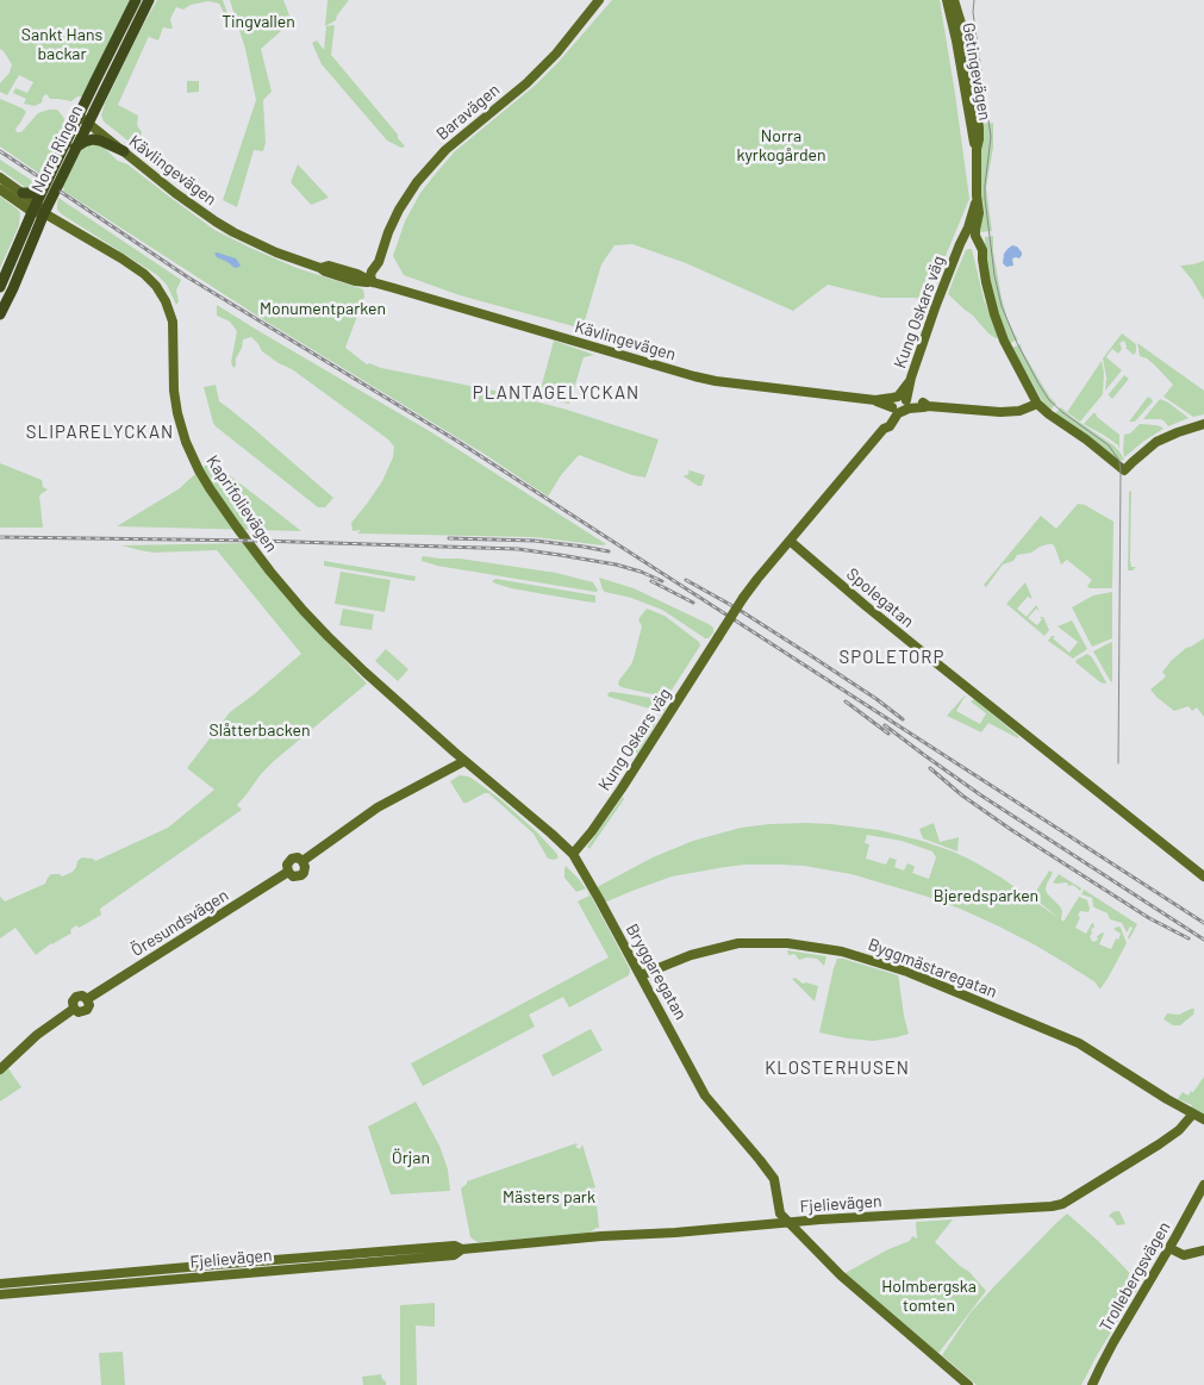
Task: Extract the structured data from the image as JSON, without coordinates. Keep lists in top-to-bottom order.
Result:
{
  "streets": {
    "main road": [
      "Getingevägen",
      "Baravägen",
      "Norra Ringen",
      "Kävlingevägen",
      "Kung Oskars väg",
      "Kaprifolievägen",
      "Spolegatan",
      "Öresundsvägen",
      "Byggmästaregatan",
      "Bryggaregatan",
      "Fjelievägen",
      "Trollebergsvägen"
    ]
  },
  "crossings": [
    ["Getingevägen", "Kung Oskars väg"],
    ["Baravägen", "Kävlingevägen"],
    ["Norra Ringen", "Kävlingevägen"],
    ["Norra Ringen", "Kaprifolievägen"],
    ["Kävlingevägen", "Kung Oskars väg"],
    ["Kung Oskars väg", "Spolegatan"],
    ["Kung Oskars väg", "Bryggaregatan"],
    ["Kaprifolievägen", "Öresundsvägen"],
    ["Kaprifolievägen", "Bryggaregatan"],
    ["Öresundsvägen", "Bryggaregatan"],
    ["Byggmästaregatan", "Bryggaregatan"],
    ["Byggmästaregatan", "Fjelievägen"],
    ["Bryggaregatan", "Fjelievägen"]
  ],
  "districts": [
    "PLANTAGELYCKAN",
    "SLIPARELYCKAN",
    "SPOLETORP",
    "KLOSTERHUSEN"
  ],
  "parks": [
    "Tingvallen",
    "Sankt Hans backar",
    "Norra kyrkogården",
    "Monumentparken",
    "Slåtterbacken",
    "Bjeredsparken",
    "Örjan",
    "Mästers park",
    "Holmbergska tomten"
  ]
}
